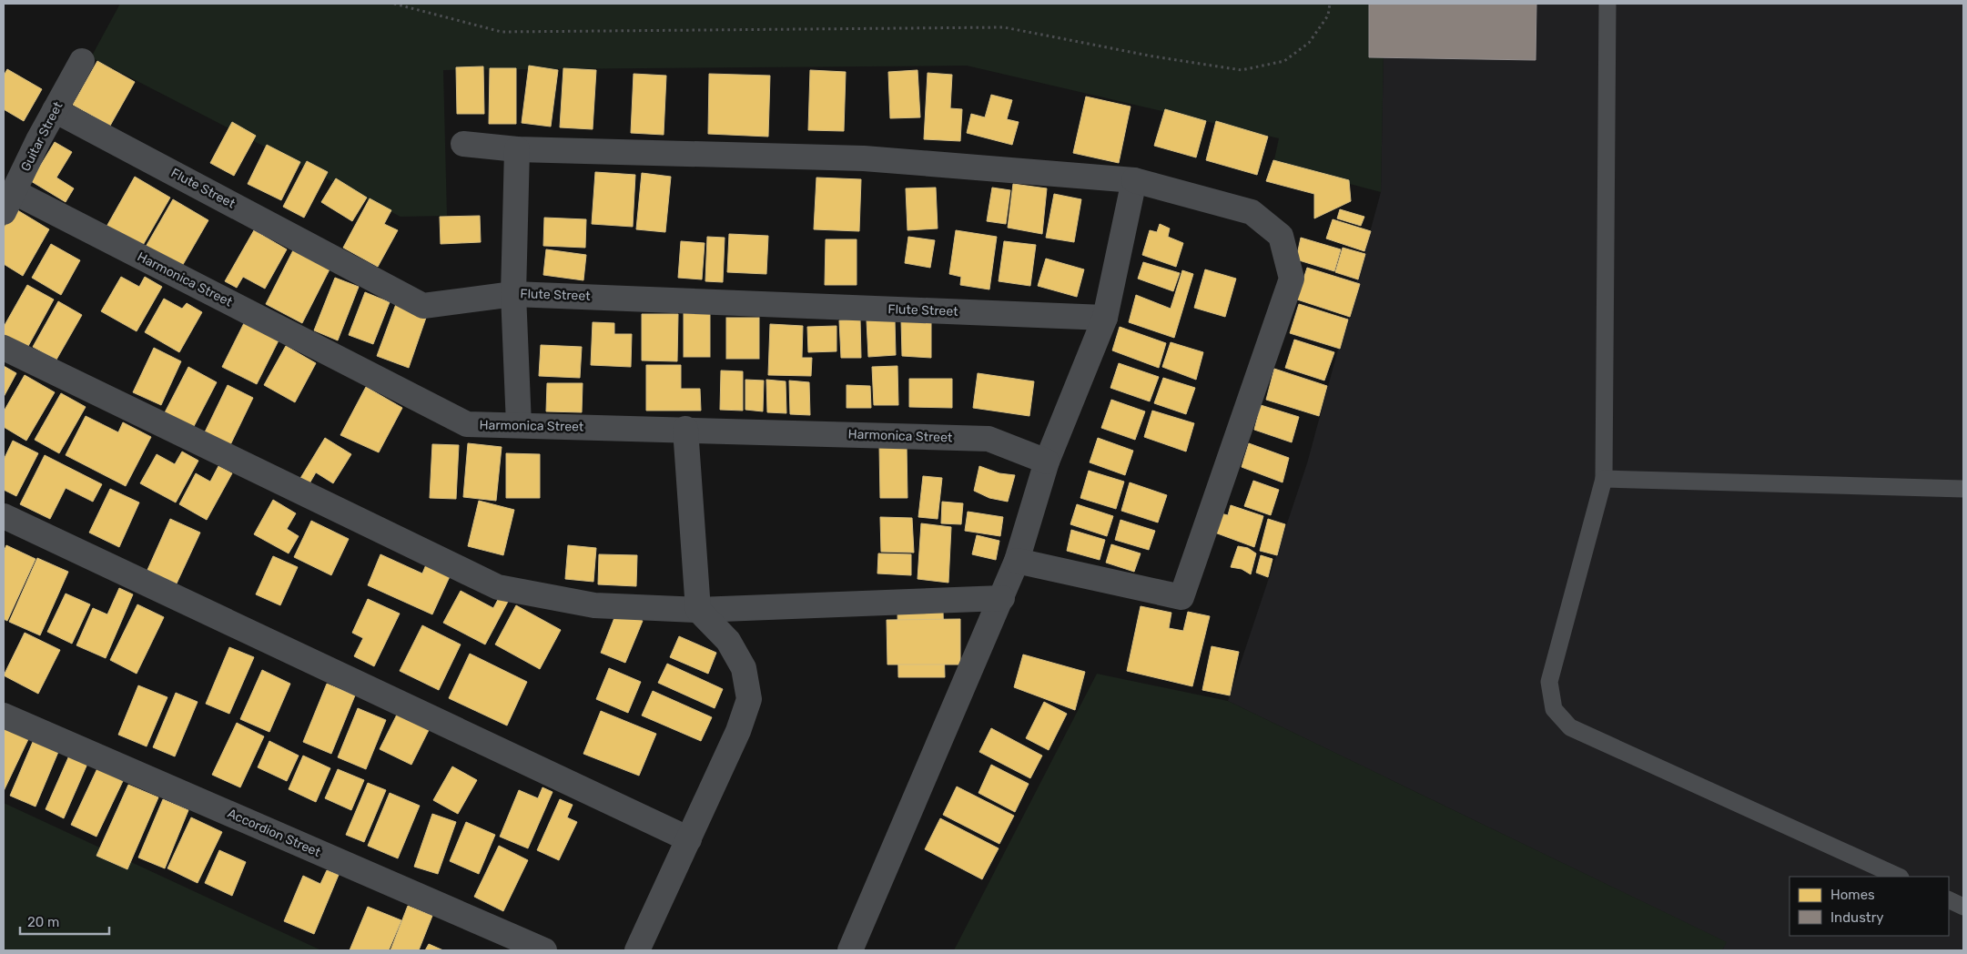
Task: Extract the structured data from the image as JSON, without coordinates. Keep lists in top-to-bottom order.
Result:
{
  "streets": {
    "street": [
      "Guitar Street",
      "Flute Street",
      "Harmonica Street",
      "Accordion Street"
    ]
  },
  "crossings": [
    ["Guitar Street", "Flute Street"],
    ["Guitar Street", "Harmonica Street"]
  ],
  "legend": ["Homes", "Industry"],
  "scale_bar": "20 m"
}
